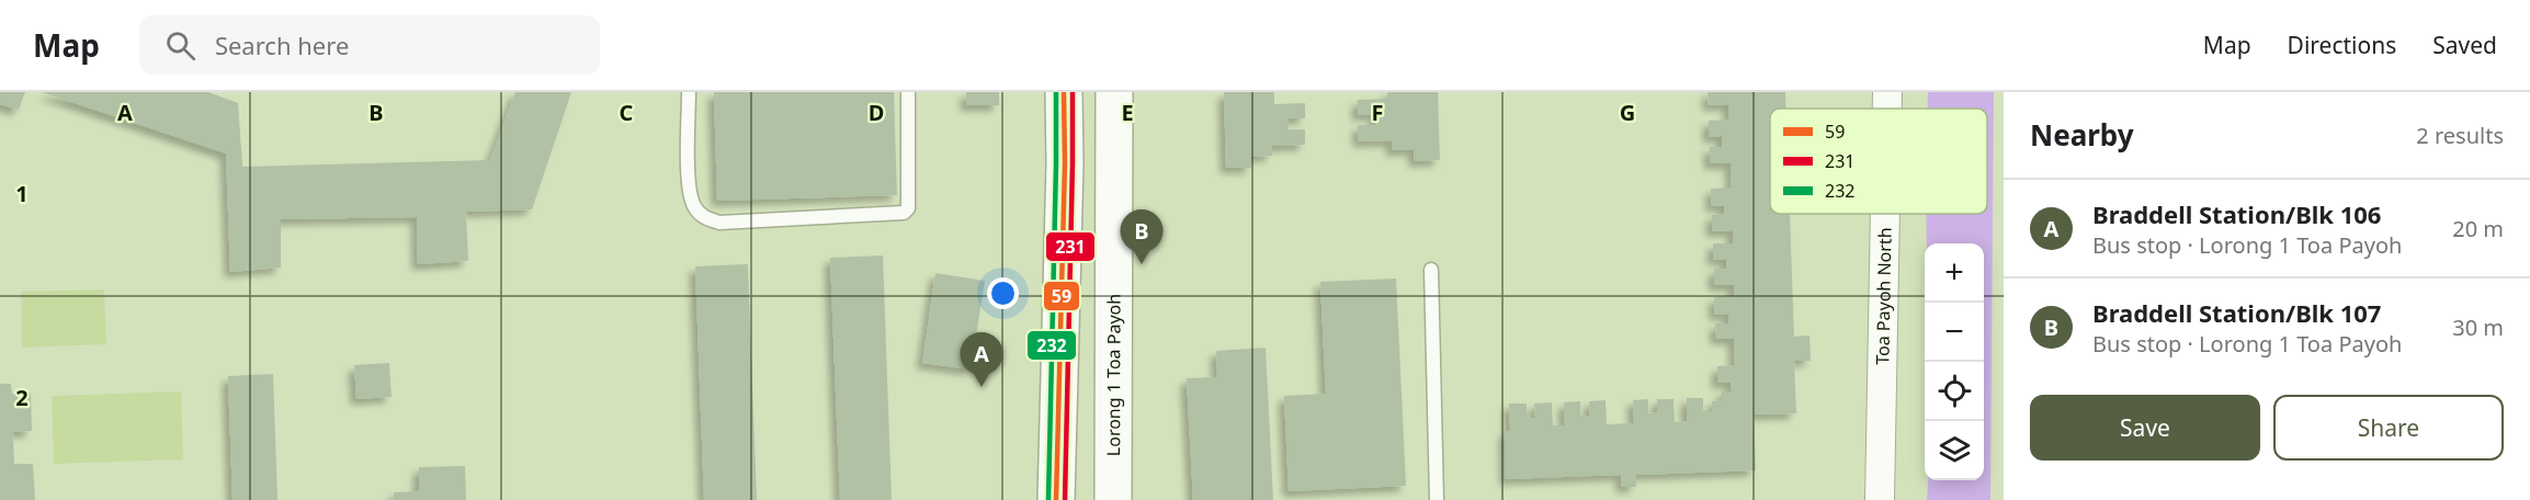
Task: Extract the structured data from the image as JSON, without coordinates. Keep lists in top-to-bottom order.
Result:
{
  "streets": {
    "main road": ["Lorong 1 Toa Payoh"],
    "street": ["Toa Payoh North"]
  },
  "lines": ["transit line 59", "transit line 231", "transit line 232"],
  "legend": ["59", "231", "232"],
  "page": {
    "header": "Map",
    "search": "Search here",
    "nav": ["Map", "Directions", "Saved"],
    "heading": ["Nearby", "2 results"],
    "list": [
      {
        "mark": "A",
        "name": "Braddell Station/Blk 106",
        "note": "Bus stop · Lorong 1 Toa Payoh",
        "value": "20 m"
      },
      {
        "mark": "B",
        "name": "Braddell Station/Blk 107",
        "note": "Bus stop · Lorong 1 Toa Payoh",
        "value": "30 m"
      }
    ],
    "pins": ["B", "A"],
    "map_buttons": ["+", "−"],
    "buttons": ["Save", "Share"]
  },
  "grid": {
    "columns": [
      "A",
      "B",
      "C",
      "D",
      "E",
      "F",
      "G"
    ],
    "rows": ["1", "2"]
  }
}
